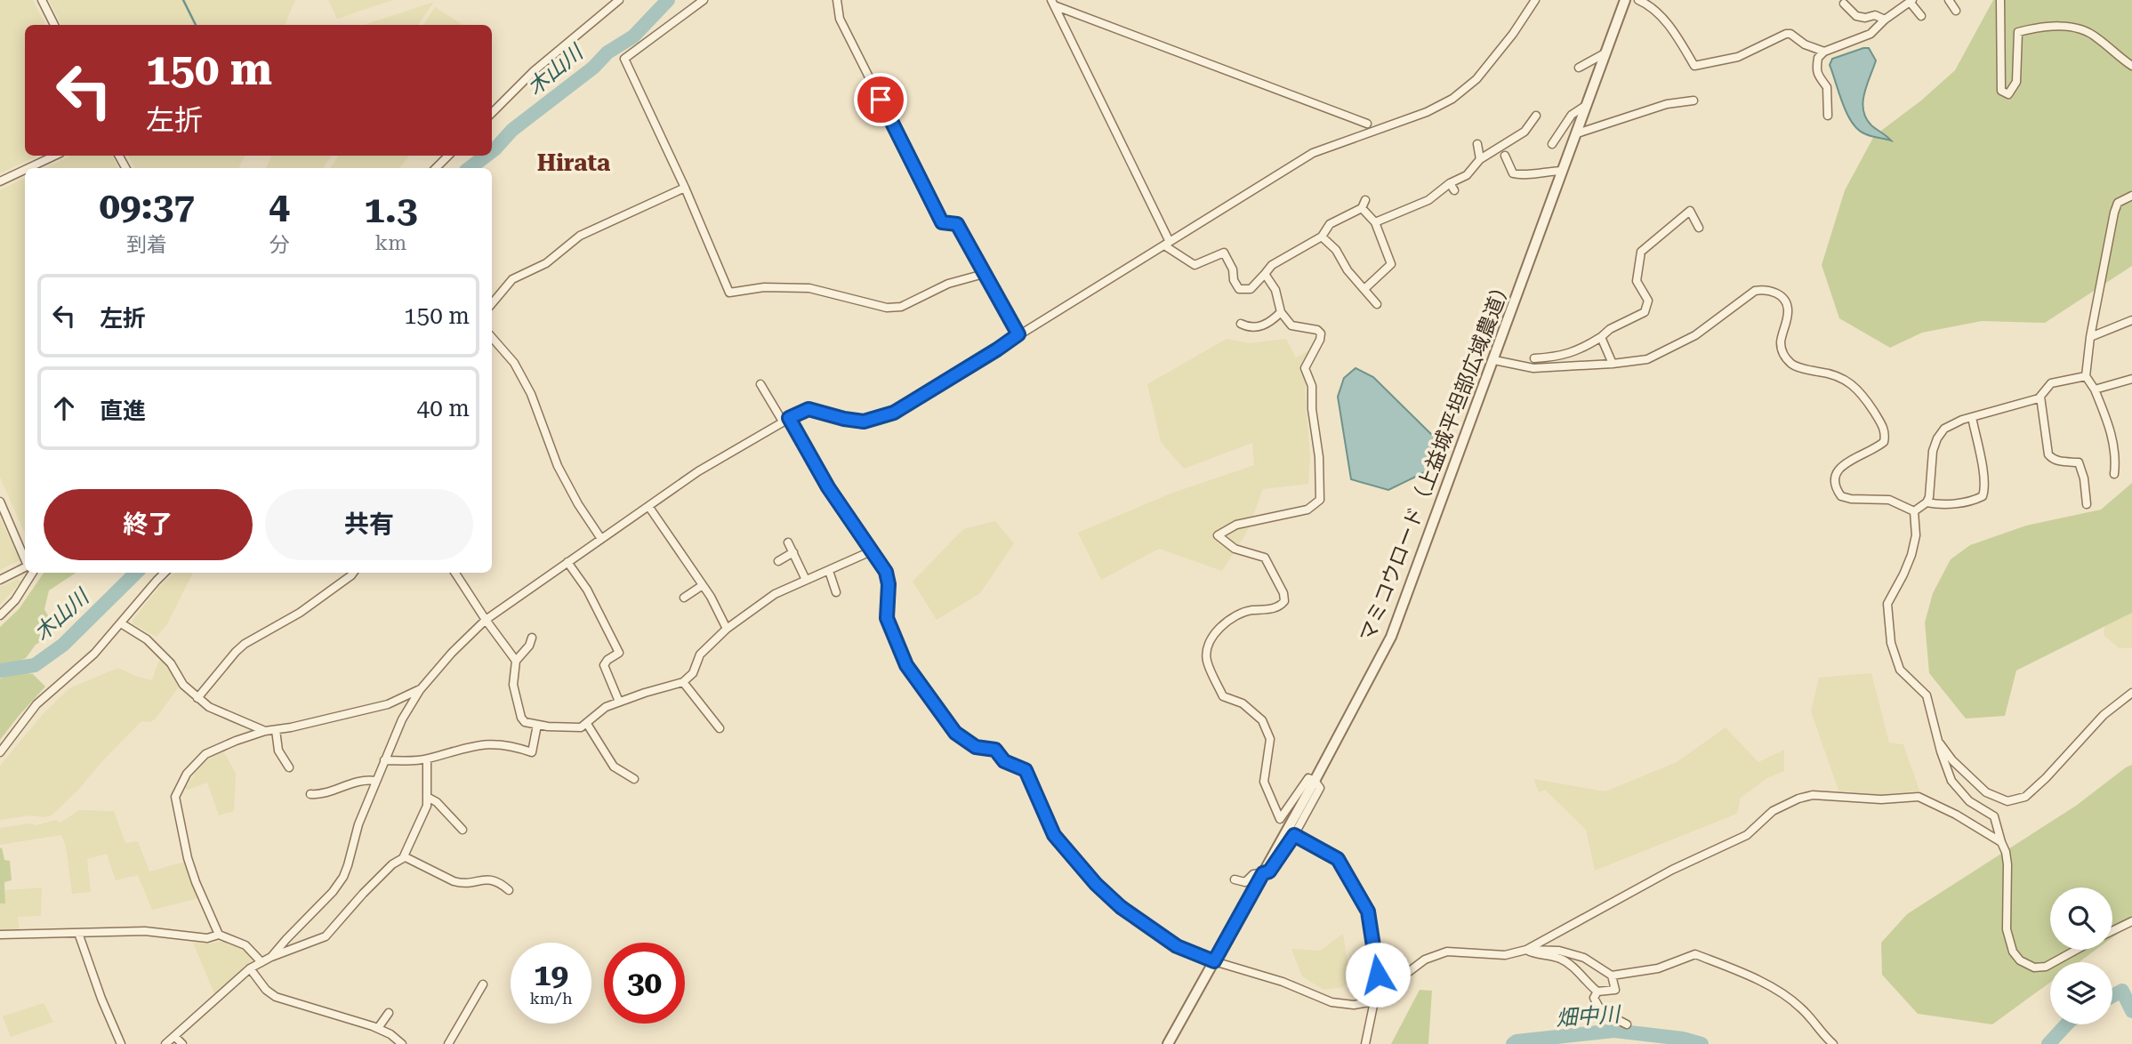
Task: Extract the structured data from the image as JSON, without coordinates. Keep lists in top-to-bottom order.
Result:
{
  "streets": {
    "street": ["マミコウロード（上益城平坦部広域農道）"]
  },
  "districts": ["Hirata"],
  "water": ["木山川", "畑中川"],
  "page": {
    "turn": ["150 m", "左折"],
    "eta": [
      "09:37",
      "到着",
      "4",
      "分",
      "1.3",
      "km"
    ],
    "list": [
      {
        "name": "左折",
        "value": "150 m"
      },
      {
        "name": "直進",
        "value": "40 m"
      }
    ],
    "buttons": ["終了", "共有"],
    "speed": "19 km/h",
    "limit": "30"
  }
}
